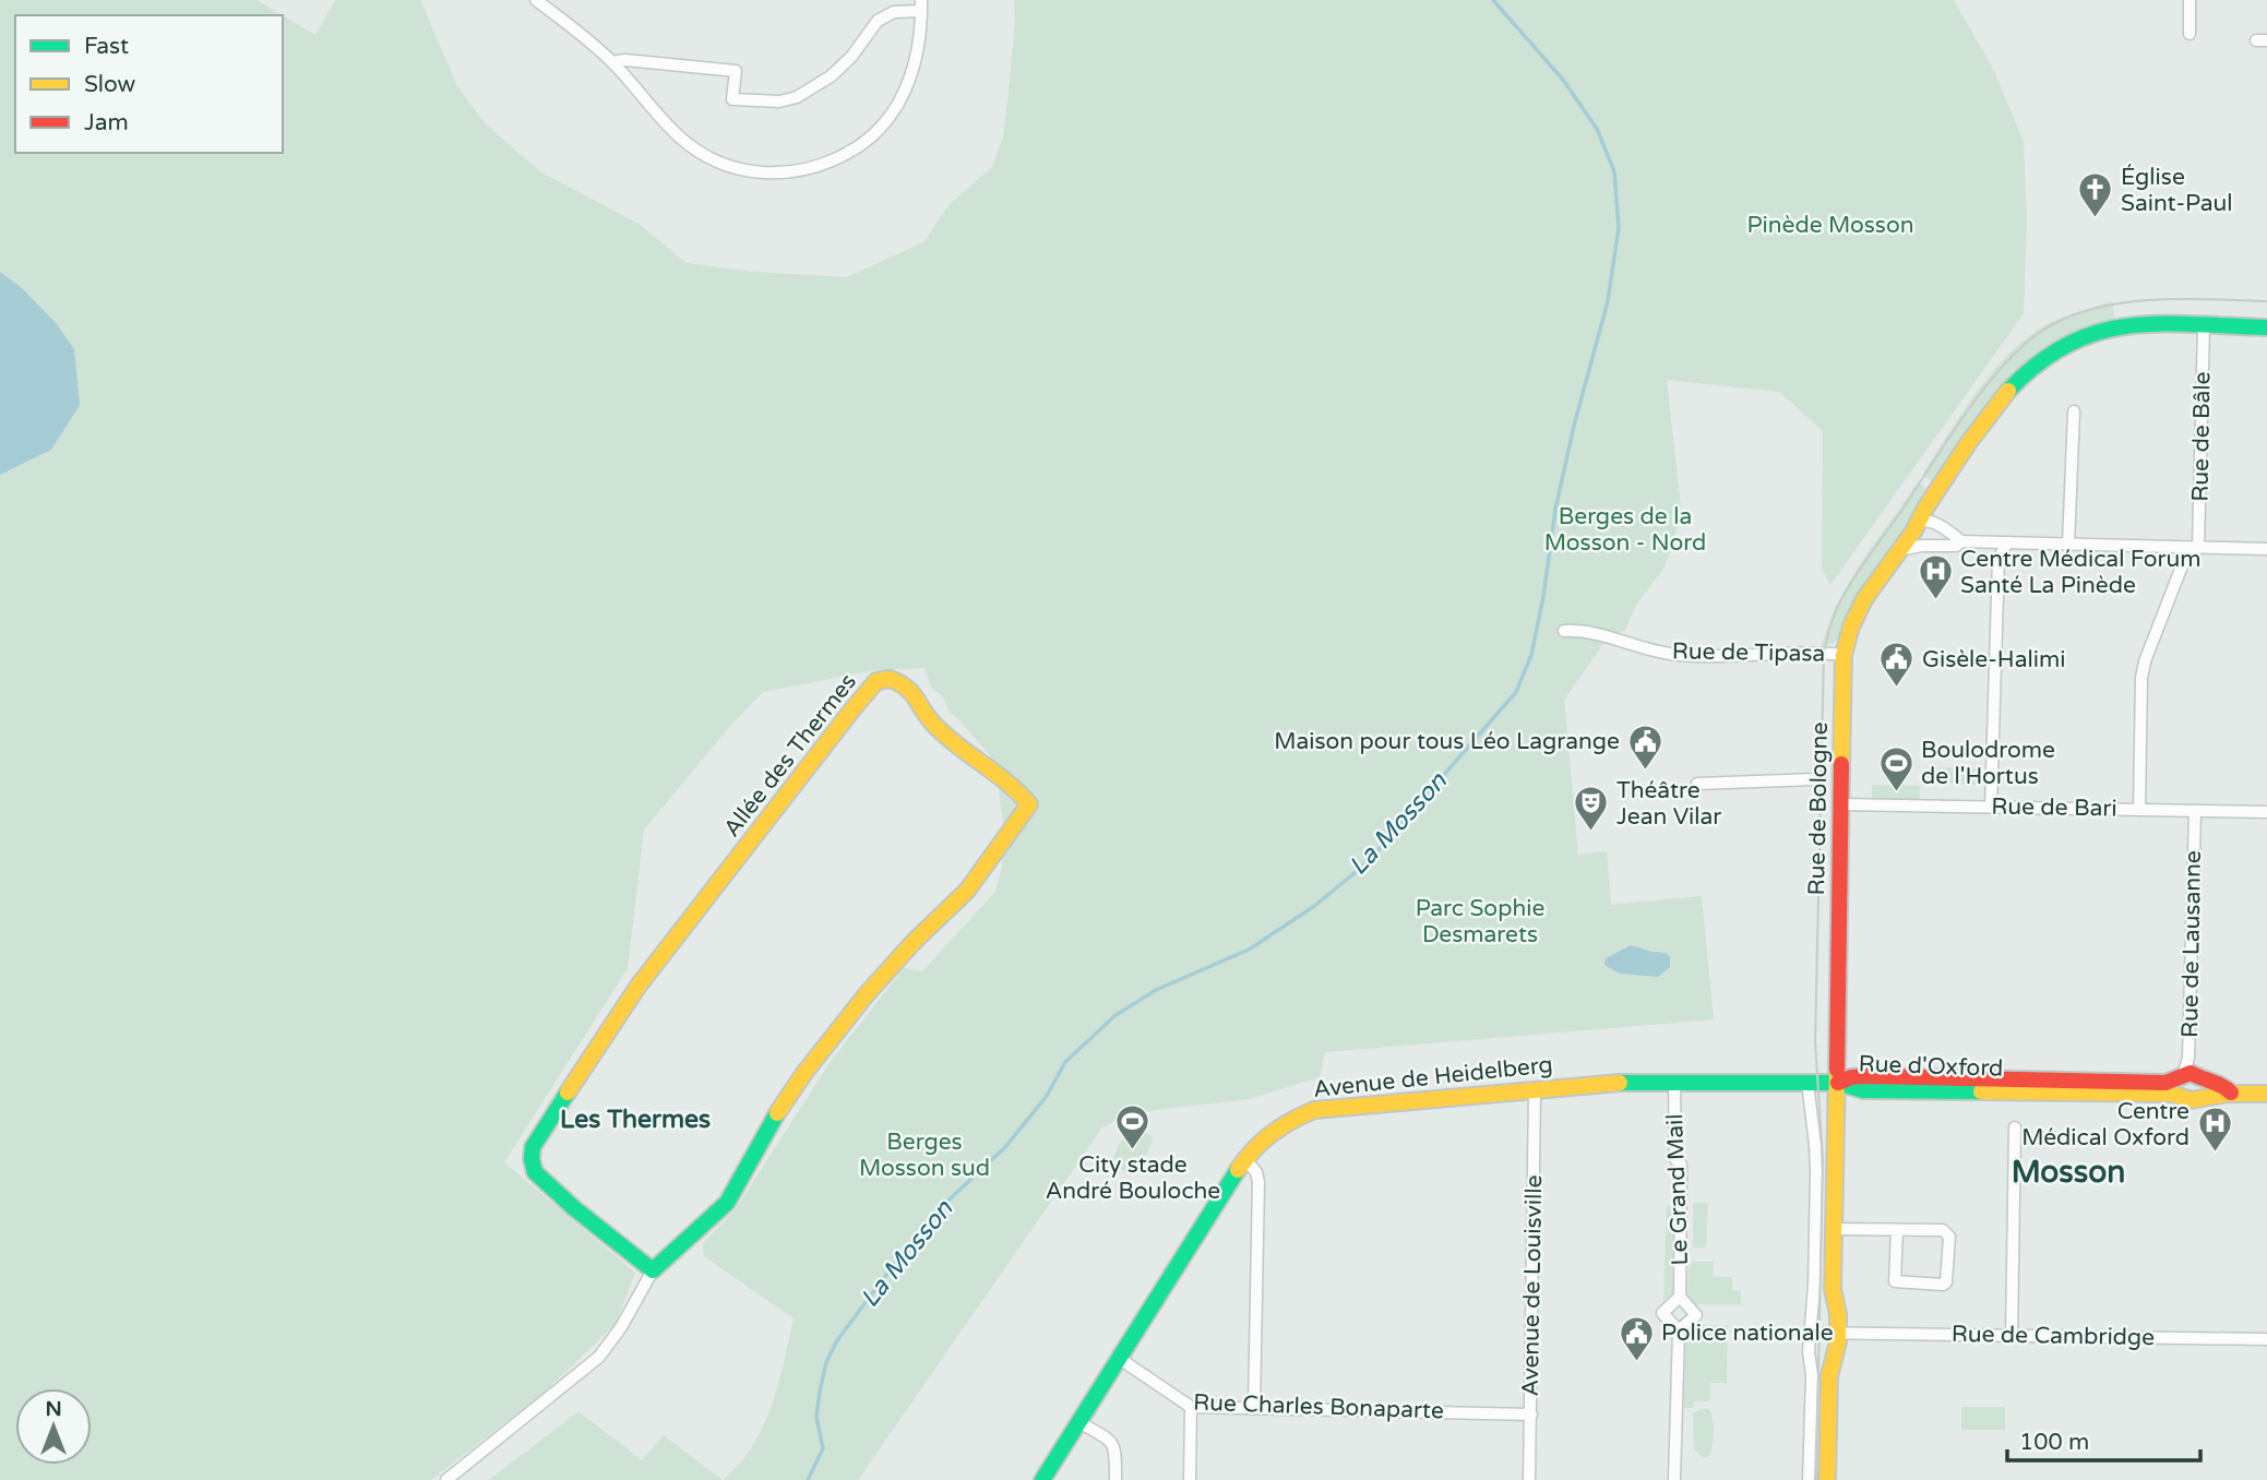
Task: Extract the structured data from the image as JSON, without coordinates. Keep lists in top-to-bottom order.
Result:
{
  "streets": {
    "street": [
      "Rue de Bâle",
      "Rue de Tipasa",
      "Allée des Thermes",
      "Rue de Bari",
      "Rue de Bologne",
      "Rue de Lausanne",
      "Rue d'Oxford",
      "Avenue de Heidelberg",
      "Le Grand Mail",
      "Avenue de Louisville",
      "Rue de Cambridge",
      "Rue Charles Bonaparte"
    ]
  },
  "crossings": [
    ["Rue de Bâle", "Rue de Bologne"],
    ["Rue de Tipasa", "Rue de Bologne"],
    ["Rue de Bari", "Rue de Bologne"],
    ["Rue de Bari", "Rue de Lausanne"],
    ["Rue de Bologne", "Rue d'Oxford"],
    ["Rue de Bologne", "Avenue de Heidelberg"],
    ["Rue de Bologne", "Rue de Cambridge"],
    ["Rue de Lausanne", "Rue d'Oxford"],
    ["Rue d'Oxford", "Avenue de Heidelberg"],
    ["Avenue de Heidelberg", "Le Grand Mail"],
    ["Avenue de Heidelberg", "Avenue de Louisville"],
    ["Avenue de Heidelberg", "Rue Charles Bonaparte"],
    ["Avenue de Louisville", "Rue Charles Bonaparte"]
  ],
  "districts": ["Les Thermes", "Mosson"],
  "water": ["La Mosson"],
  "parks": [
    "Pinède Mosson",
    "Berges de la Mosson - Nord",
    "Parc Sophie Desmarets",
    "Berges Mosson sud"
  ],
  "places": {
    "church": ["Église Saint-Paul"],
    "hospital": ["Centre Médical Forum Santé La Pinède", "Centre Médical Oxford"],
    "public building": ["Gisèle-Halimi", "Maison pour tous Léo Lagrange", "Police nationale"],
    "sports": ["Boulodrome de l'Hortus", "City stade André Bouloche"],
    "theatre": ["Théâtre Jean Vilar"]
  },
  "legend": ["Fast", "Slow", "Jam"],
  "scale_bar": "100 m",
  "north": "top"
}
